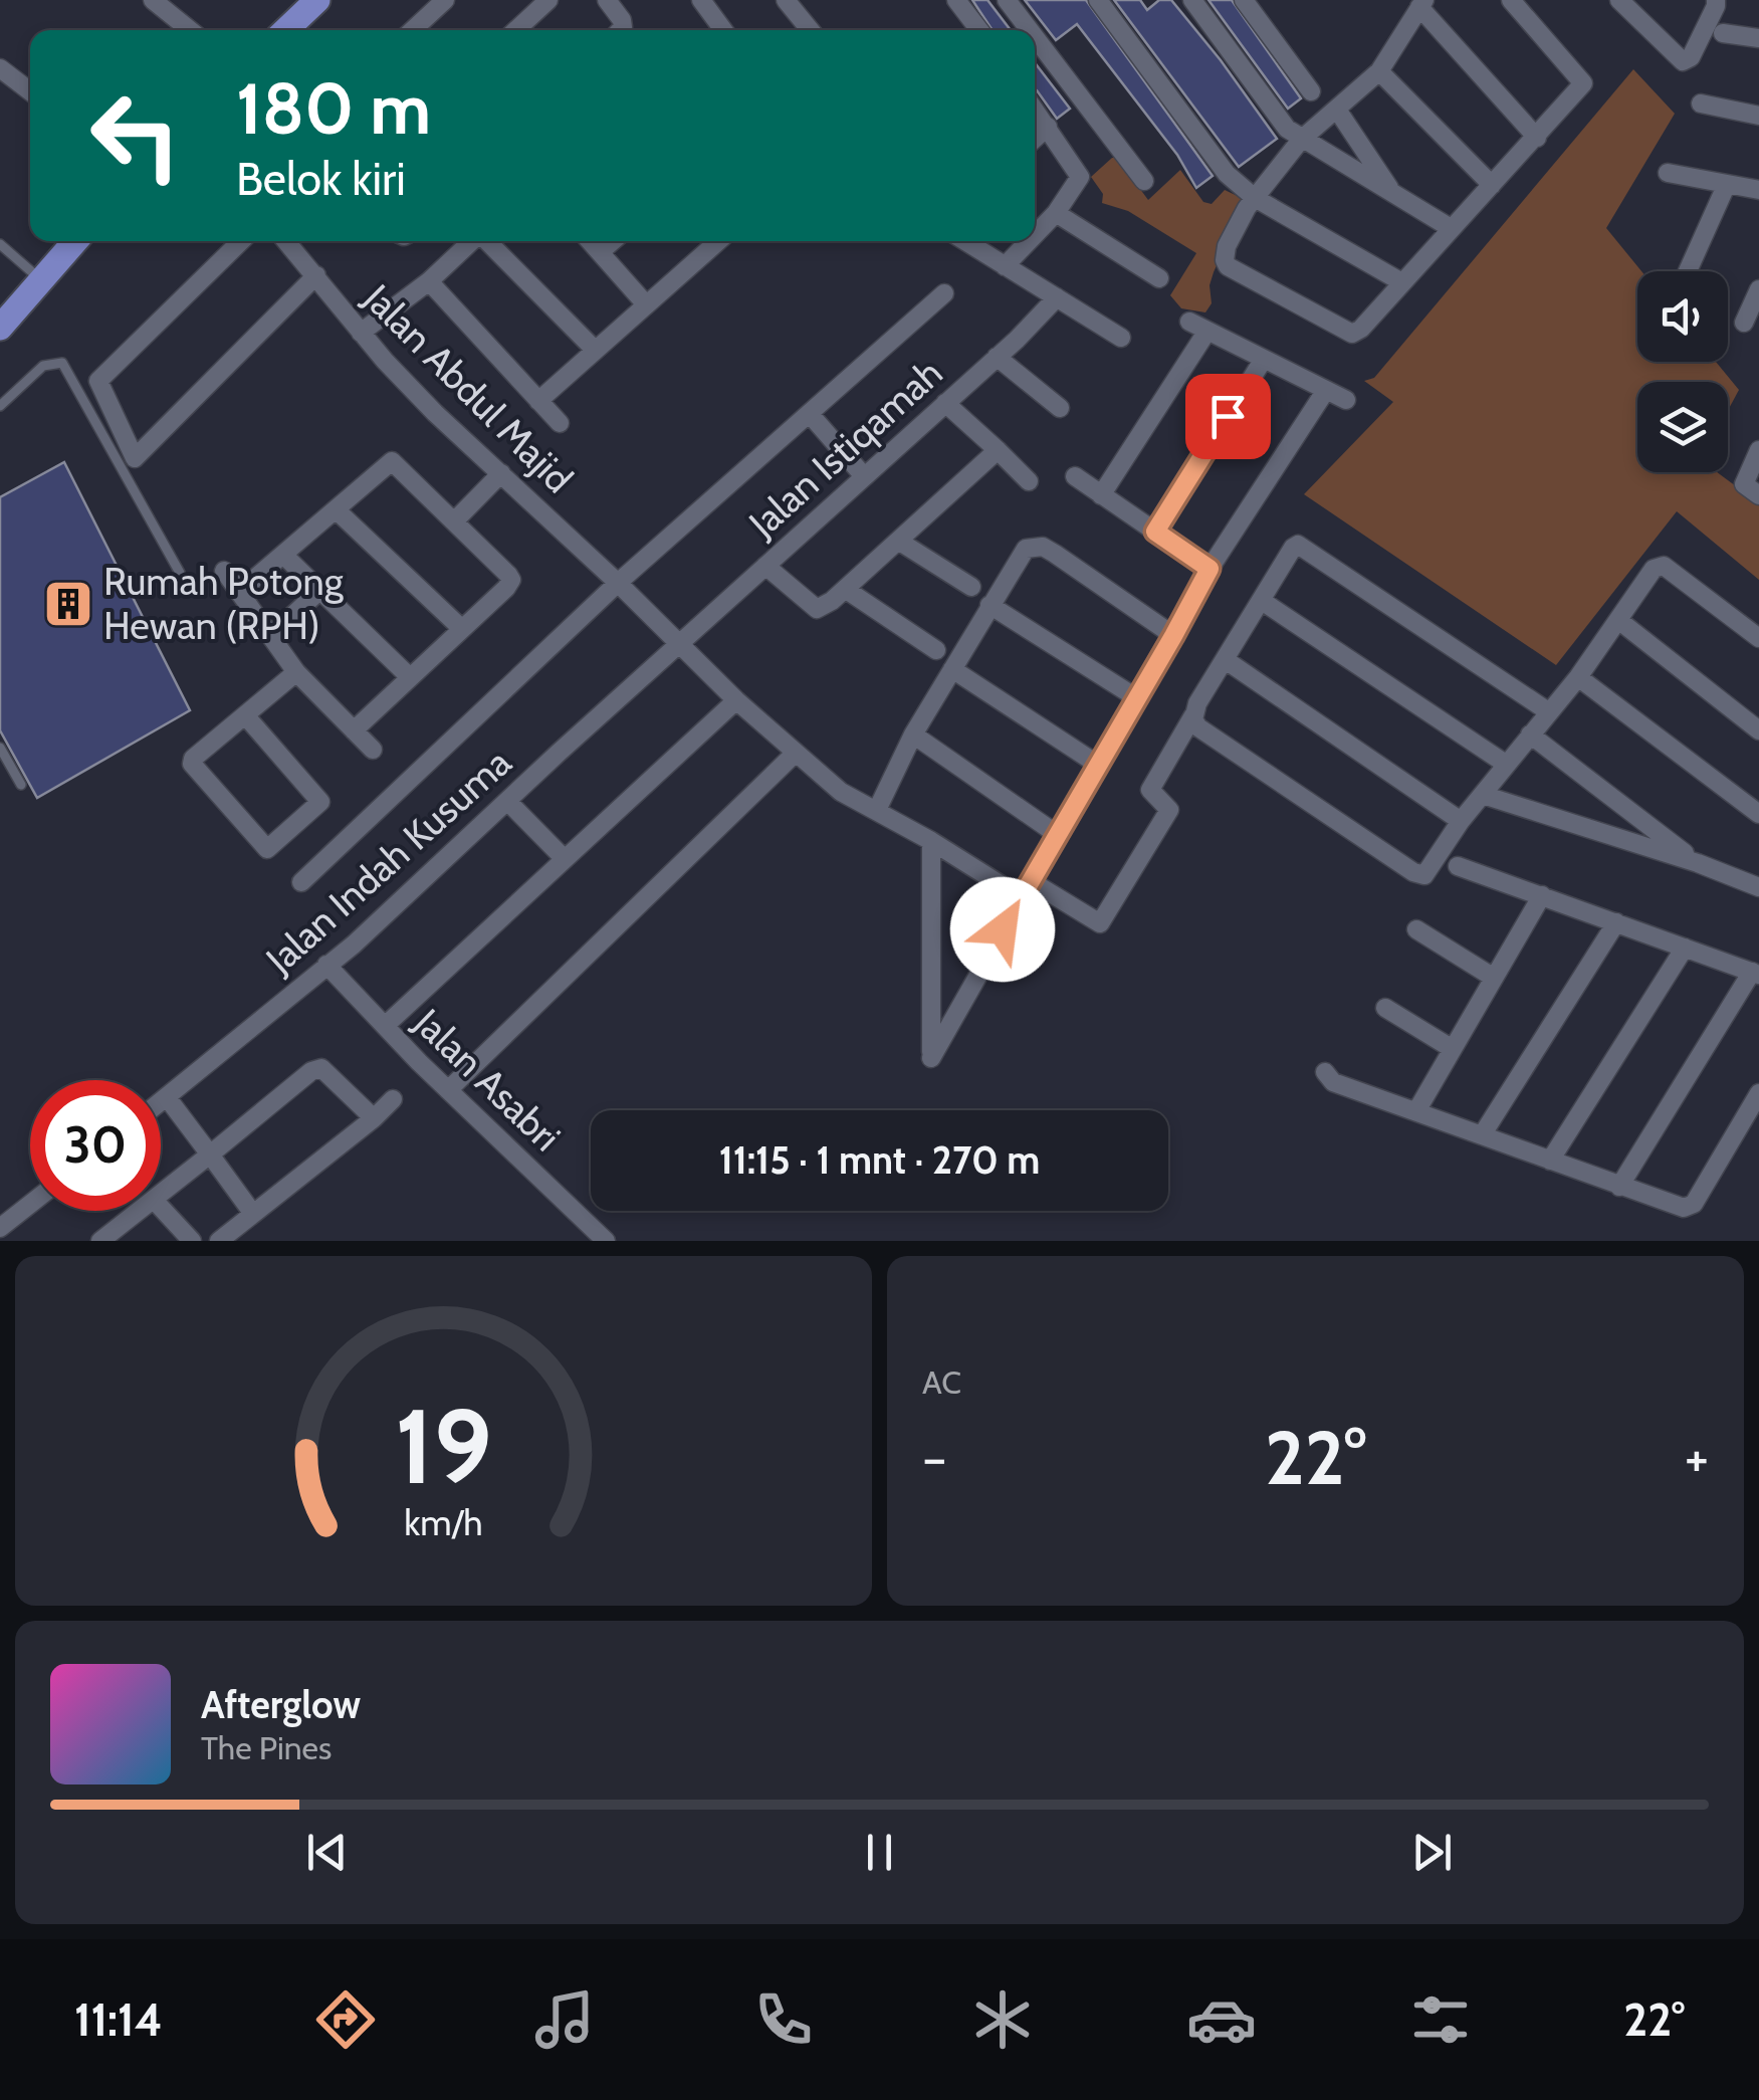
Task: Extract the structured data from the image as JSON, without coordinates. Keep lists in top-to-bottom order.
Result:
{
  "streets": {
    "street": [
      "Jalan Abdul Majid",
      "Jalan Istiqamah",
      "Jalan Indah Kusuma",
      "Jalan Asabri"
    ]
  },
  "crossings": [
    ["Jalan Abdul Majid", "Jalan Istiqamah"],
    ["Jalan Abdul Majid", "Jalan Indah Kusuma"],
    ["Jalan Istiqamah", "Jalan Indah Kusuma"],
    ["Jalan Indah Kusuma", "Jalan Asabri"]
  ],
  "places": {
    "building": ["Rumah Potong Hewan (RPH)"]
  },
  "page": {
    "turn": ["180 m", "Belok kiri"],
    "limit": "30",
    "trip": "11:15 · 1 mnt · 270 m",
    "tile": "AC",
    "heat": ["−", "22°", "+"],
    "song": ["Afterglow", "The Pines"],
    "tabs": ["11:14", "22°"],
    "gauge": ["19", "km/h"]
  }
}
